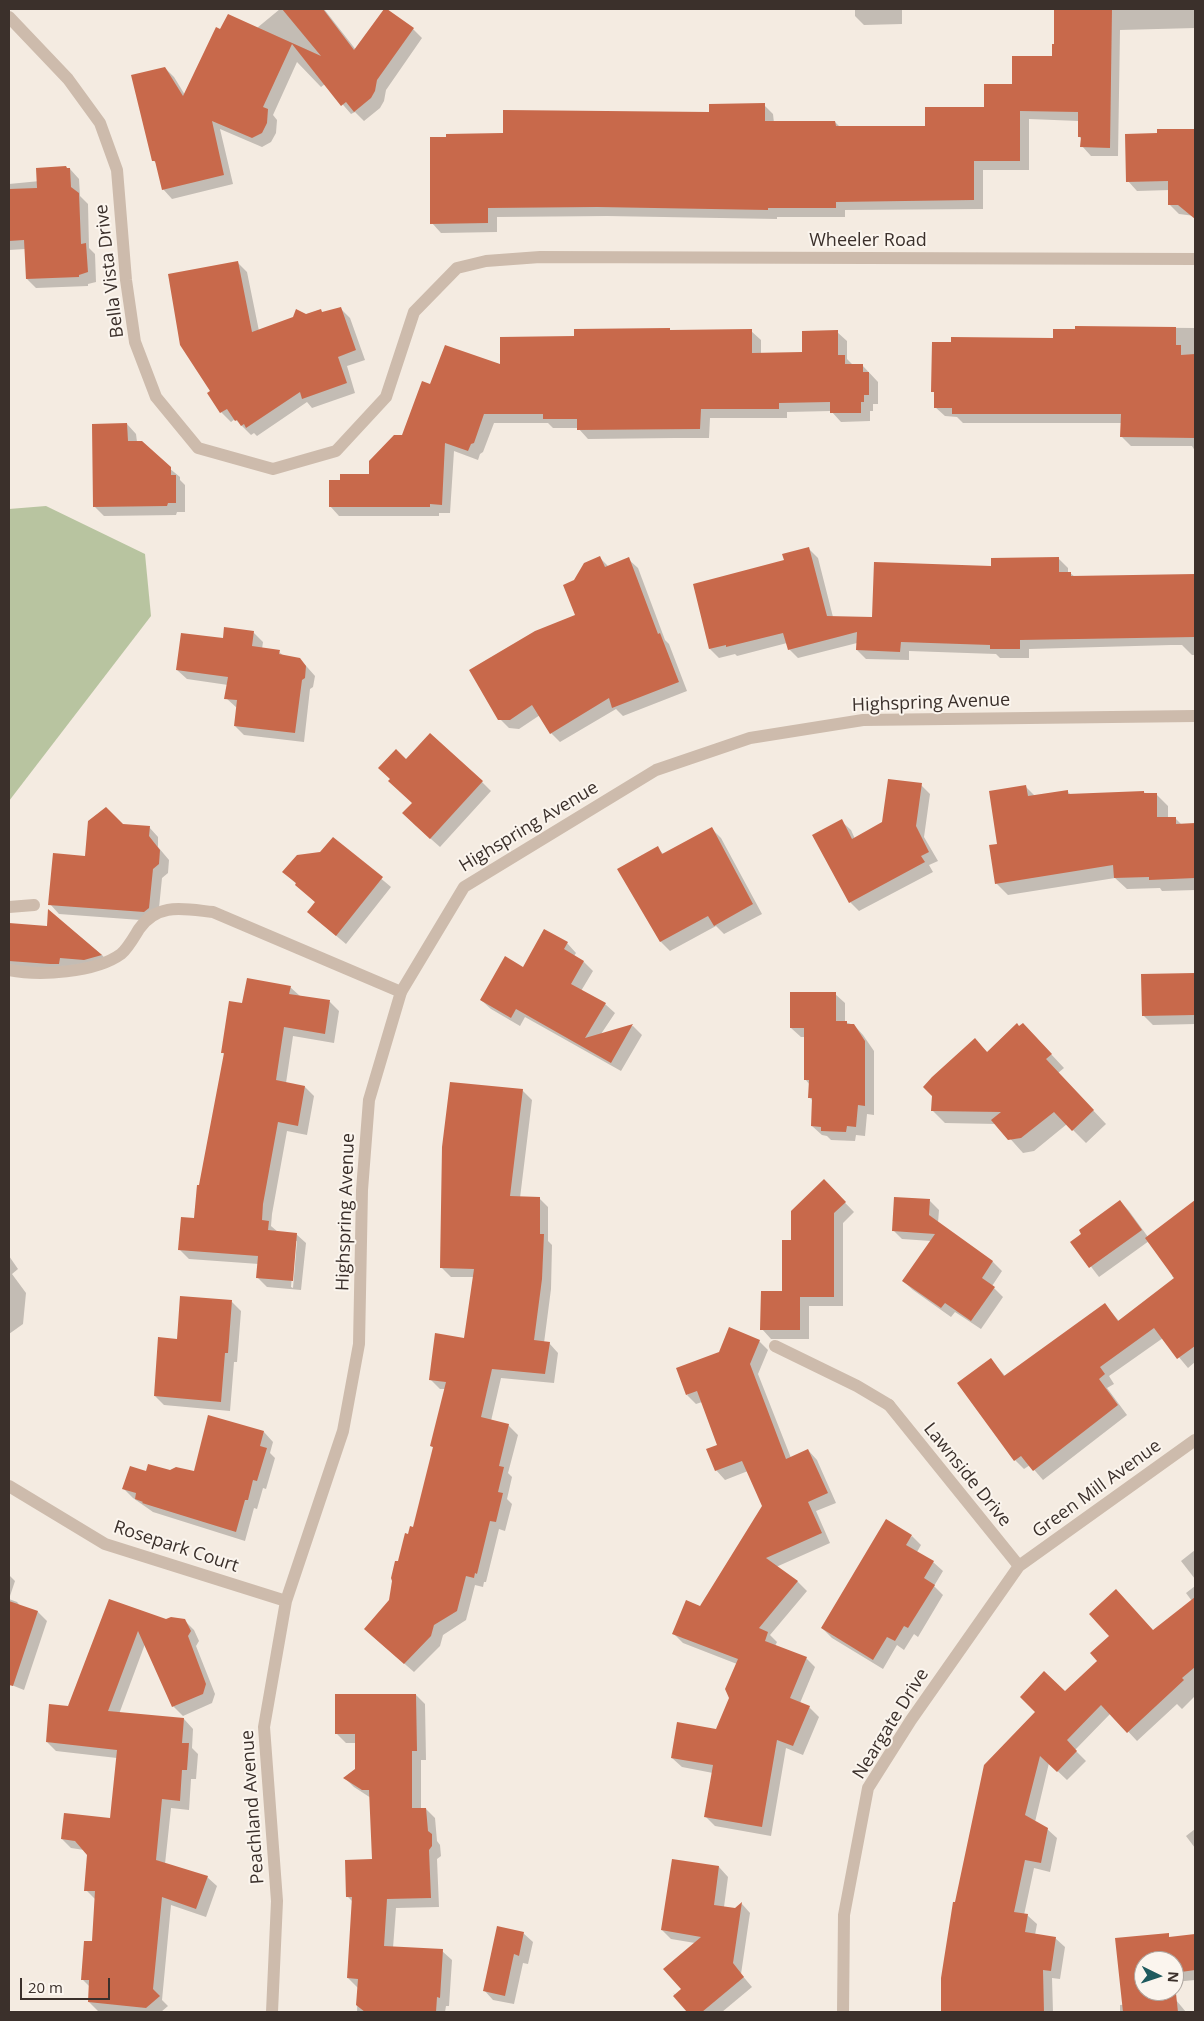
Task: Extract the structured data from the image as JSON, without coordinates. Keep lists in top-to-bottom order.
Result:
{
  "streets": {
    "street": [
      "Wheeler Road",
      "Bella Vista Drive",
      "Highspring Avenue",
      "Lawnside Drive",
      "Green Mill Avenue",
      "Rosepark Court",
      "Neargate Drive",
      "Peachland Avenue"
    ]
  },
  "crossings": [
    ["Wheeler Road", "Bella Vista Drive"],
    ["Highspring Avenue", "Rosepark Court"],
    ["Highspring Avenue", "Peachland Avenue"],
    ["Lawnside Drive", "Green Mill Avenue"],
    ["Lawnside Drive", "Neargate Drive"],
    ["Green Mill Avenue", "Neargate Drive"],
    ["Rosepark Court", "Peachland Avenue"]
  ],
  "scale_bar": "20 m",
  "north": "right"
}
